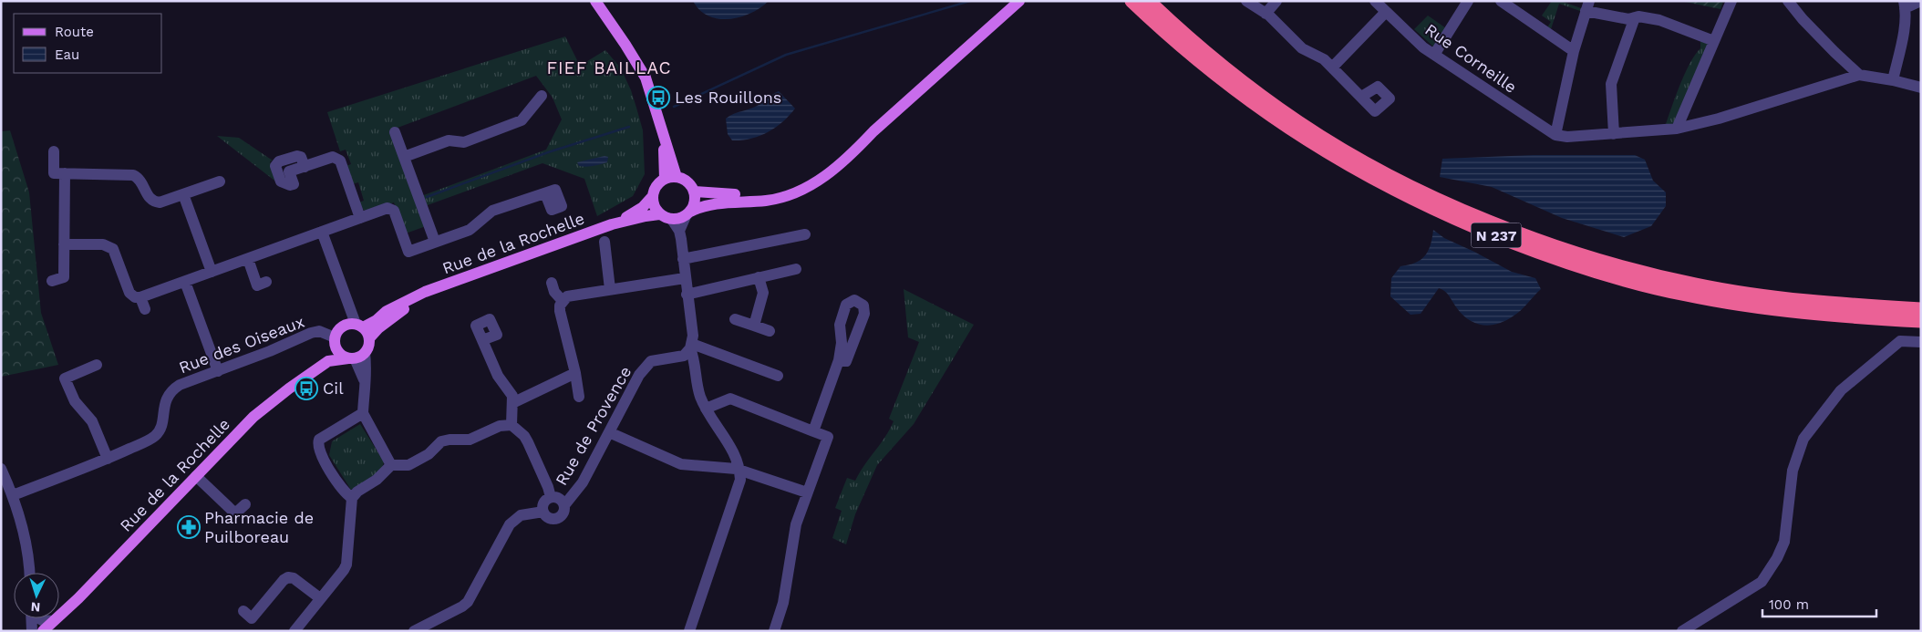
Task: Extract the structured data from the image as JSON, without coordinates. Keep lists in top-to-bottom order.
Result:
{
  "streets": {
    "highway": ["N 237"],
    "main road": ["Rue de la Rochelle"],
    "street": ["Rue Corneille", "Rue des Oiseaux", "Rue de Provence"]
  },
  "crossings": [
    ["Rue de la Rochelle", "Rue des Oiseaux"]
  ],
  "districts": ["FIEF BAILLAC"],
  "places": {
    "bus stop": ["Les Rouillons", "Cil"],
    "pharmacy": ["Pharmacie de Puilboreau"]
  },
  "legend": ["Route", "Eau"],
  "scale_bar": "100 m",
  "north": "bottom"
}
